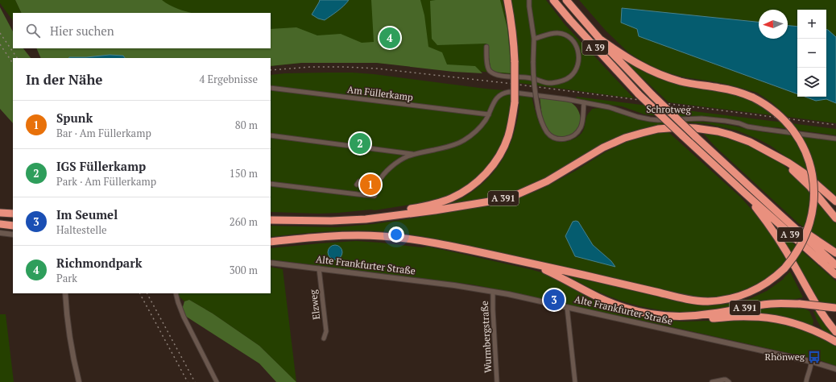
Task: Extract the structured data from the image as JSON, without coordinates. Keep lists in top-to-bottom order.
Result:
{
  "streets": {
    "highway": ["A 39", "A 391"],
    "street": [
      "Am Füllerkamp",
      "Schrotweg",
      "Alte Frankfurter Straße",
      "Elzweg",
      "Wurmbergstraße"
    ]
  },
  "crossings": [
    ["Alte Frankfurter Straße", "Elzweg"],
    ["Alte Frankfurter Straße", "Wurmbergstraße"]
  ],
  "places": {
    "bus stop": ["Rhönweg"]
  },
  "north": "left",
  "page": {
    "map_buttons": ["+", "−"],
    "search": "Hier suchen",
    "pins": [
      "4",
      "2",
      "1",
      "3"
    ],
    "heading": ["In der Nähe", "4 Ergebnisse"],
    "list": [
      {
        "mark": "1",
        "name": "Spunk",
        "note": "Bar · Am Füllerkamp",
        "value": "80 m"
      },
      {
        "mark": "2",
        "name": "IGS Füllerkamp",
        "note": "Park · Am Füllerkamp",
        "value": "150 m"
      },
      {
        "mark": "3",
        "name": "Im Seumel",
        "note": "Haltestelle",
        "value": "260 m"
      },
      {
        "mark": "4",
        "name": "Richmondpark",
        "note": "Park",
        "value": "300 m"
      }
    ]
  }
}
